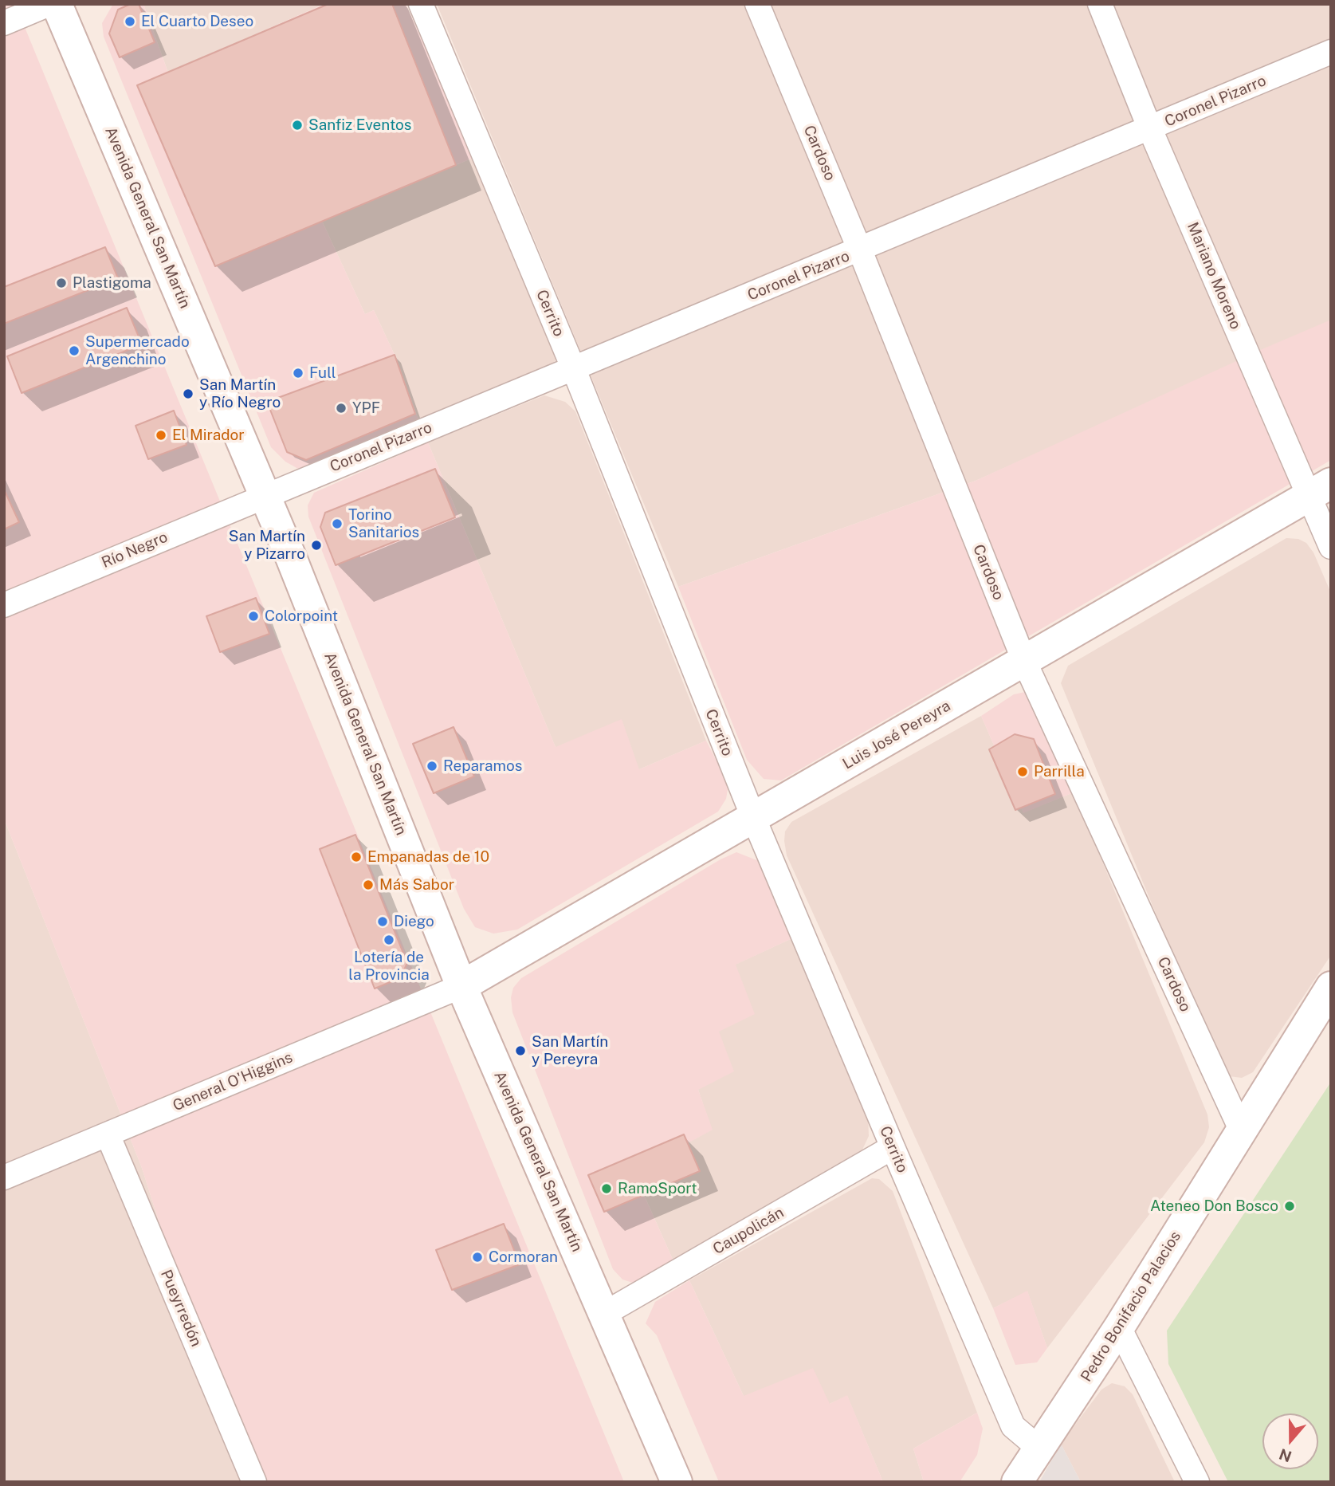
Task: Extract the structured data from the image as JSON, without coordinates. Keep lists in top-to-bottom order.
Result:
{
  "streets": {
    "main road": ["Avenida General San Martín", "Luis José Pereyra", "Pedro Bonifacio Palacios"],
    "street": [
      "Coronel Pizarro",
      "Cardoso",
      "Mariano Moreno",
      "Cerrito",
      "Río Negro",
      "General O'Higgins",
      "Caupolicán",
      "Pueyrredón"
    ]
  },
  "crossings": [
    ["Coronel Pizarro", "Cardoso"],
    ["Coronel Pizarro", "Avenida General San Martín"],
    ["Coronel Pizarro", "Mariano Moreno"],
    ["Coronel Pizarro", "Cerrito"],
    ["Coronel Pizarro", "Río Negro"],
    ["Cardoso", "Luis José Pereyra"],
    ["Cardoso", "Pedro Bonifacio Palacios"],
    ["Avenida General San Martín", "Río Negro"],
    ["Avenida General San Martín", "Luis José Pereyra"],
    ["Avenida General San Martín", "General O'Higgins"],
    ["Avenida General San Martín", "Caupolicán"],
    ["Mariano Moreno", "Luis José Pereyra"],
    ["Cerrito", "Luis José Pereyra"],
    ["Cerrito", "Caupolicán"],
    ["Cerrito", "Pedro Bonifacio Palacios"],
    ["Luis José Pereyra", "General O'Higgins"],
    ["General O'Higgins", "Pueyrredón"]
  ],
  "places": [
    "El Cuarto Deseo",
    "Sanfiz Eventos",
    "Plastigoma",
    "Supermercado Argenchino",
    "Full",
    "San Martín y Río Negro",
    "YPF",
    "El Mirador",
    "Torino Sanitarios",
    "San Martín y Pizarro",
    "Colorpoint",
    "Reparamos",
    "Parrilla",
    "Empanadas de 10",
    "Más Sabor",
    "Diego",
    "Lotería de la Provincia",
    "San Martín y Pereyra",
    "RamoSport",
    "Ateneo Don Bosco",
    "Cormoran"
  ],
  "north": "bottom"
}
